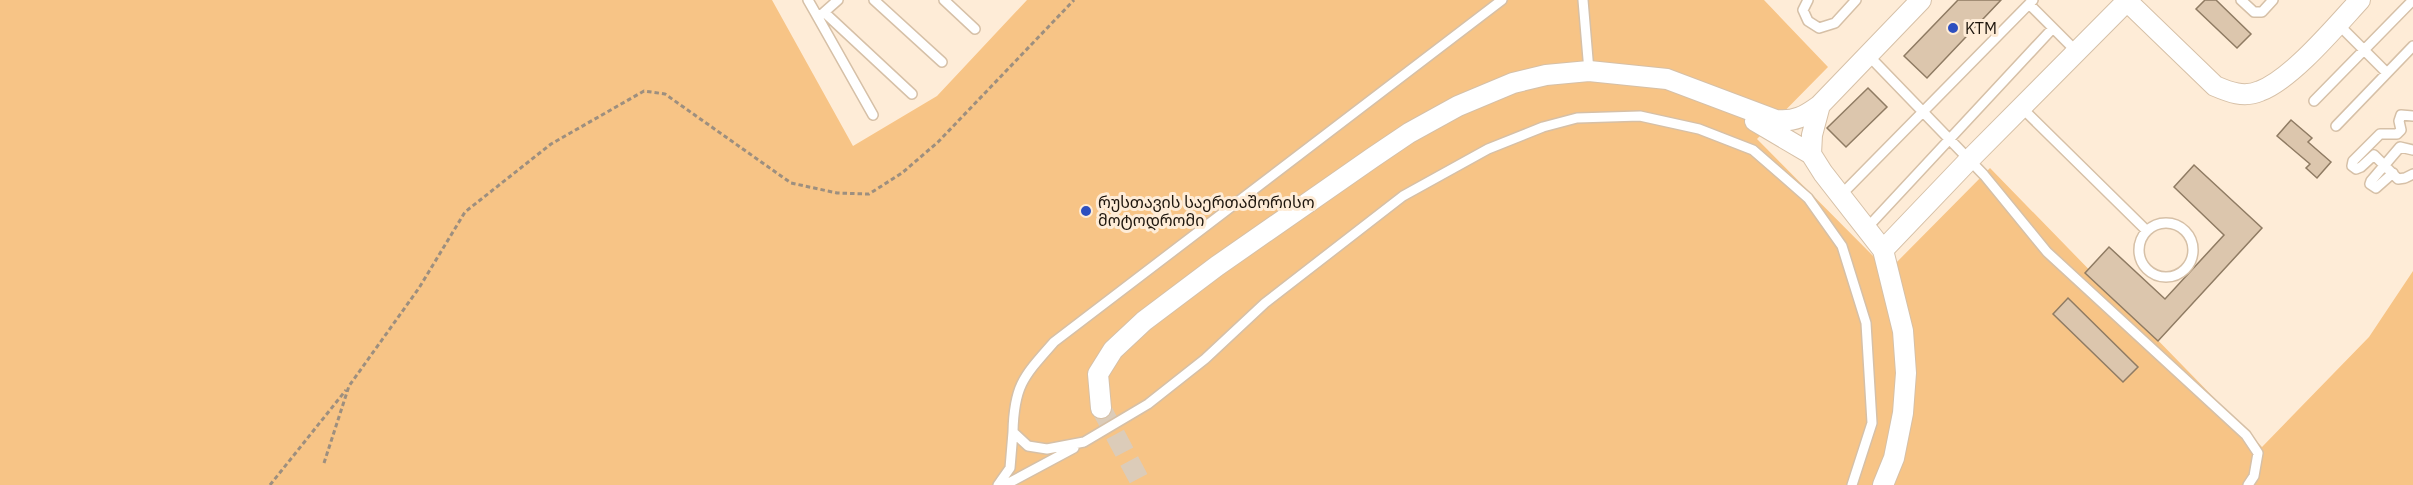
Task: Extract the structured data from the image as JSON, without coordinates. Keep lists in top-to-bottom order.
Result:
{
  "places": ["KTM", "რუსთავის საერთაშორისო მოტოდრომი"]
}
